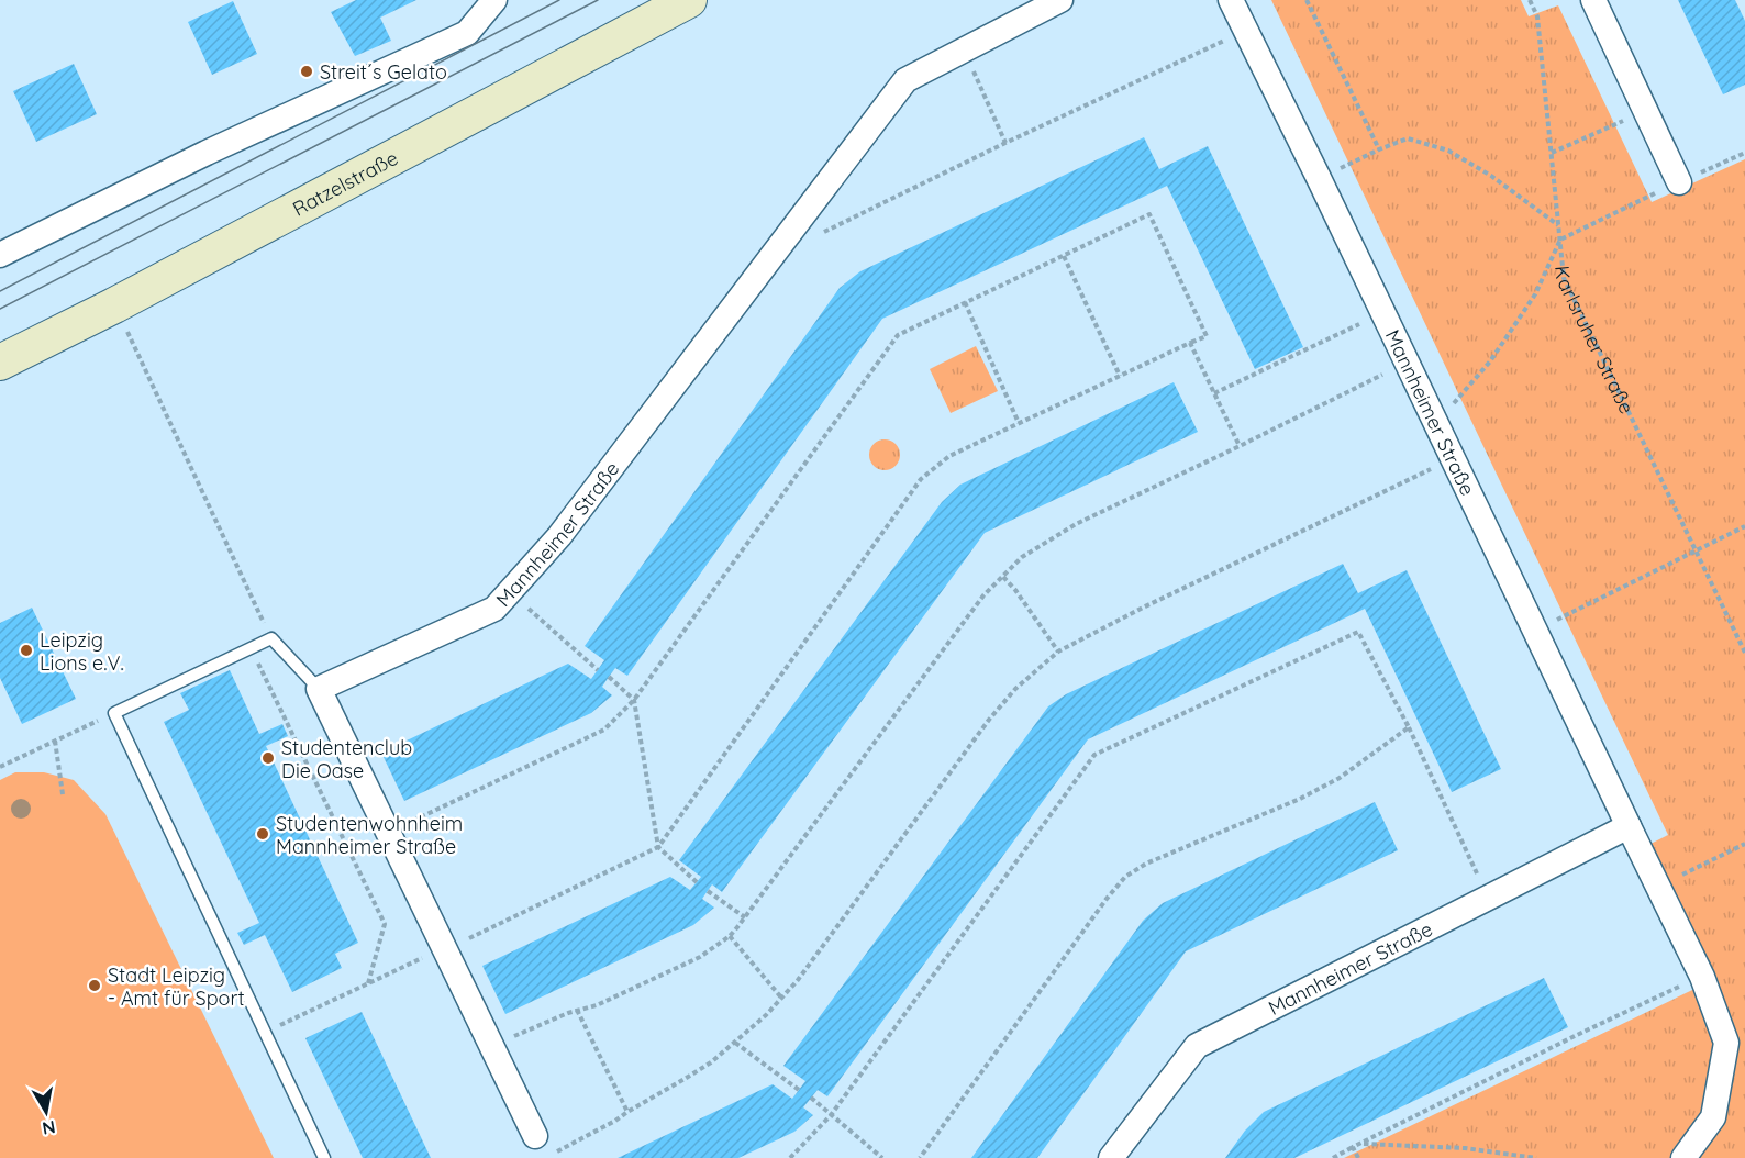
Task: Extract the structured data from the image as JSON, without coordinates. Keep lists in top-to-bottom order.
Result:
{
  "streets": {
    "main road": ["Ratzelstraße"],
    "street": ["Mannheimer Straße"],
    "path": ["Karlsruher Straße"]
  },
  "places": [
    "Streit´s Gelato",
    "Leipzig Lions e.V.",
    "Studentenclub Die Oase",
    "Studentenwohnheim Mannheimer Straße",
    "Stadt Leipzig - Amt für Sport"
  ],
  "north": "bottom"
}
